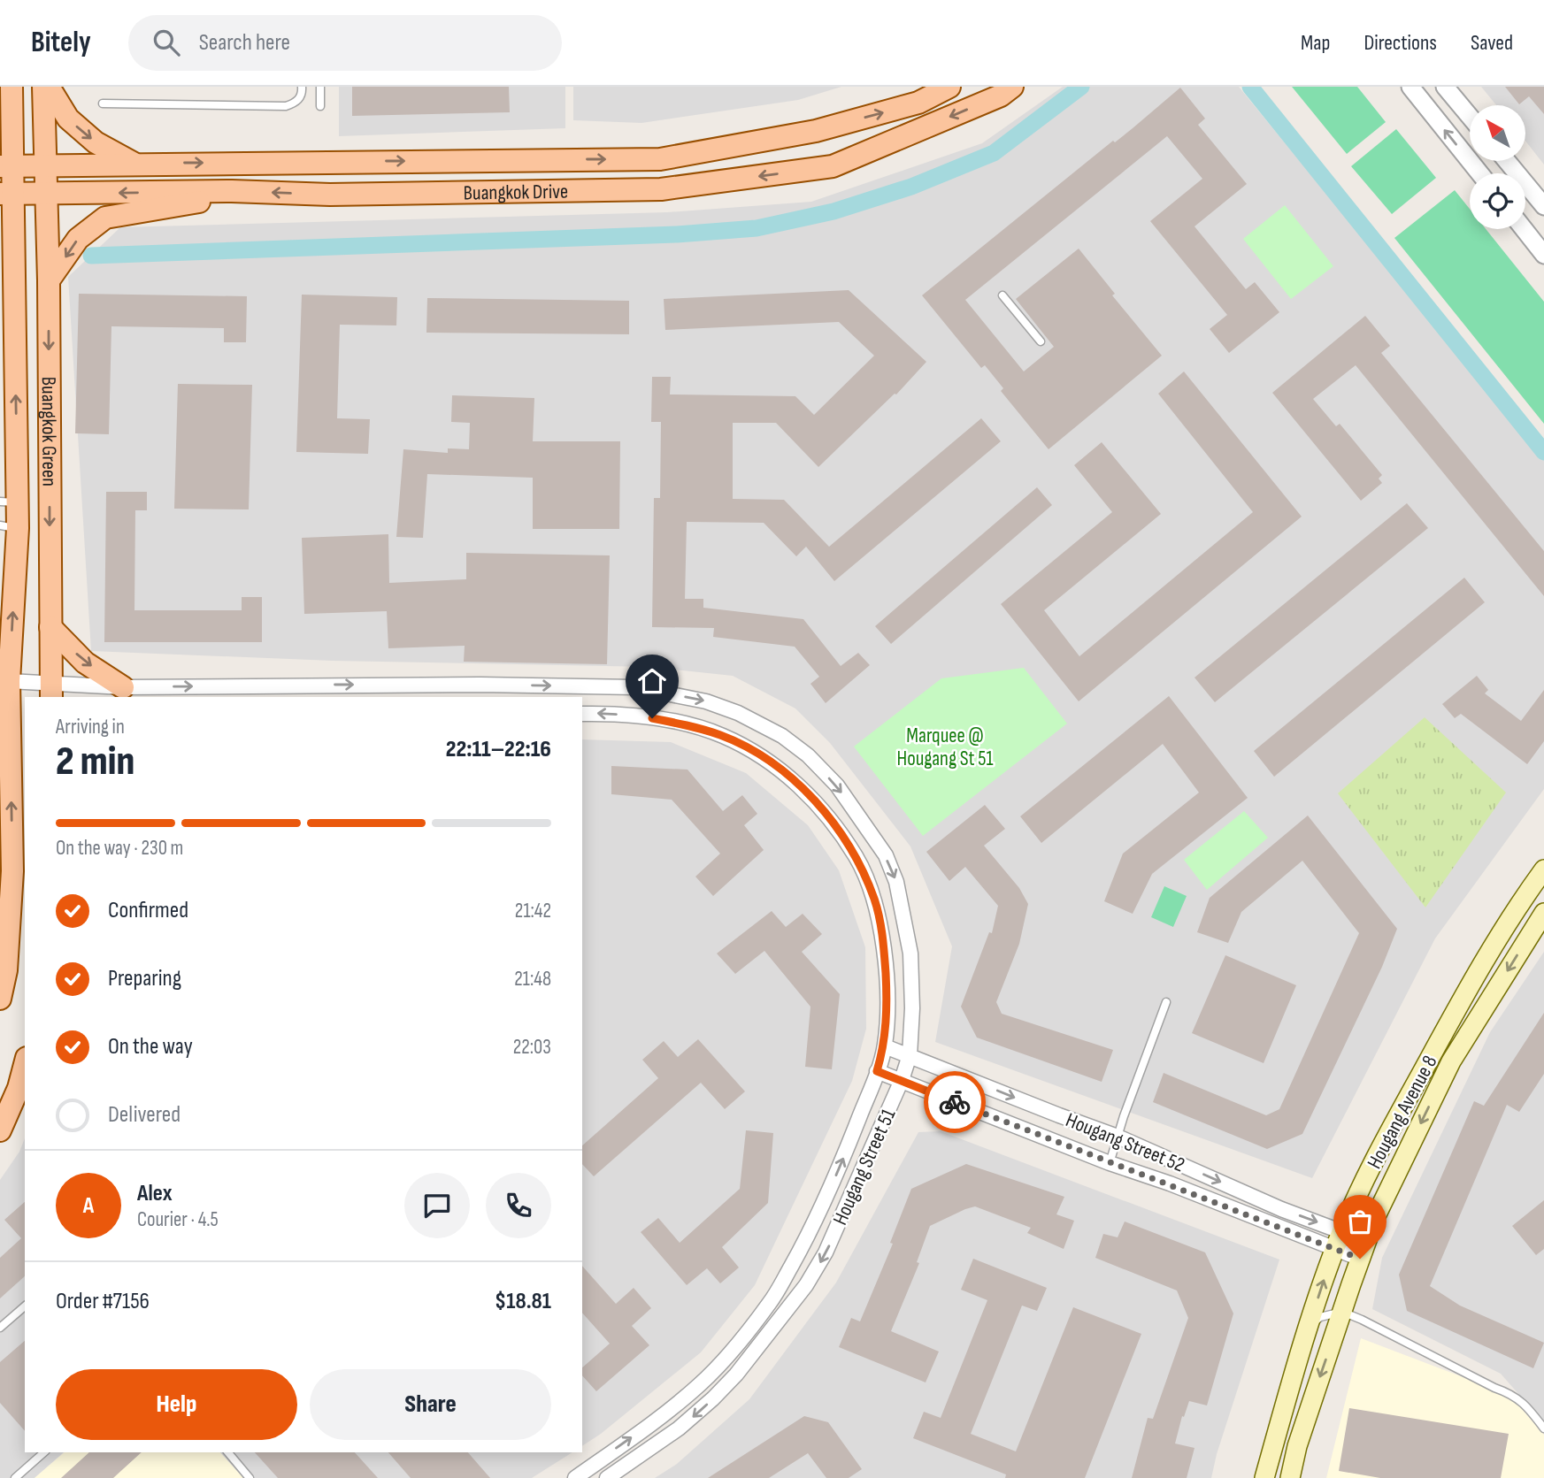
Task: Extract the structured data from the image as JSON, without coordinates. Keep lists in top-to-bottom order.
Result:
{
  "streets": {
    "main road": ["Buangkok Drive", "Buangkok Green", "Hougang Avenue 8"],
    "street": ["Hougang Street 52", "Hougang Street 51"]
  },
  "crossings": [
    ["Buangkok Drive", "Buangkok Green"],
    ["Buangkok Green", "Hougang Street 51"],
    ["Hougang Avenue 8", "Hougang Street 52"],
    ["Hougang Street 52", "Hougang Street 51"]
  ],
  "parks": ["Marquee @ Hougang St 51"],
  "north": "top left",
  "page": {
    "header": "Bitely",
    "search": "Search here",
    "nav": ["Map", "Directions", "Saved"],
    "heading": ["2 min", "Arriving in", "22:11–22:16"],
    "panel": [
      "Alex",
      "Courier · 4.5",
      "Order #7156",
      "$18.81"
    ],
    "bar": "On the way · 230 m",
    "list": [
      ["Confirmed", "21:42"],
      ["Preparing", "21:48"],
      ["On the way", "22:03"],
      "Delivered"
    ],
    "round": "A",
    "buttons": ["Help", "Share"]
  }
}
